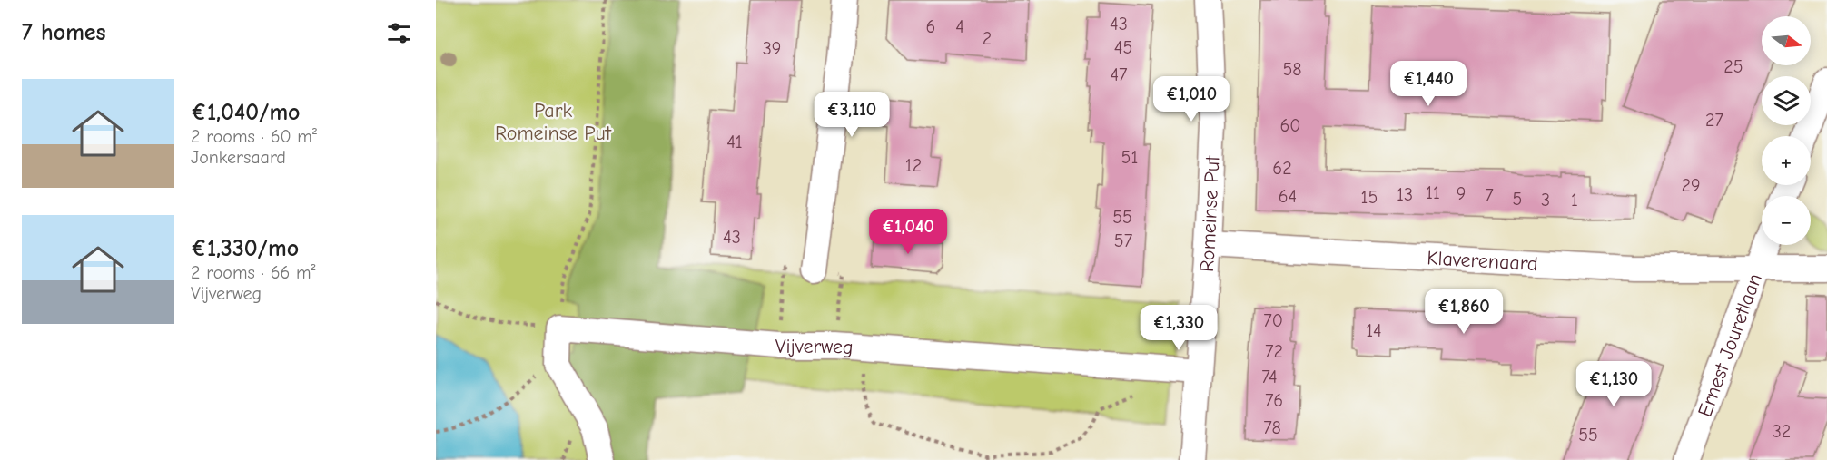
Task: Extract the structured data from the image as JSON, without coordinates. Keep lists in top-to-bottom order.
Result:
{
  "streets": {
    "street": [
      "Romeinse Put",
      "Klaverenaard",
      "Ernest Jouretlaan",
      "Vijverweg"
    ]
  },
  "crossings": [
    ["Romeinse Put", "Klaverenaard"],
    ["Romeinse Put", "Vijverweg"],
    ["Klaverenaard", "Ernest Jouretlaan"]
  ],
  "parks": ["Park Romeinse Put"],
  "house_numbers": [
    "43",
    "6",
    "4",
    "2",
    "45",
    "39",
    "25",
    "58",
    "47",
    "27",
    "60",
    "41",
    "51",
    "12",
    "62",
    "29",
    "11",
    "9",
    "13",
    "7",
    "64",
    "15",
    "5",
    "3",
    "1",
    "55",
    "43",
    "57",
    "70",
    "14",
    "72",
    "74",
    "76",
    "78",
    "32",
    "55"
  ],
  "north": "right",
  "page": {
    "heading": "7 homes",
    "map_buttons": ["+", "−"],
    "price": [
      "€1,440",
      "€1,010",
      "€3,110",
      "€1,040",
      "€1,860",
      "€1,330",
      "€1,130"
    ],
    "list": [
      {
        "name": "€1,040/mo",
        "note": "2 rooms · 60 m² · Jonkersaard"
      },
      {
        "name": "€1,330/mo",
        "note": "2 rooms · 66 m² · Vijverweg"
      }
    ]
  }
}
